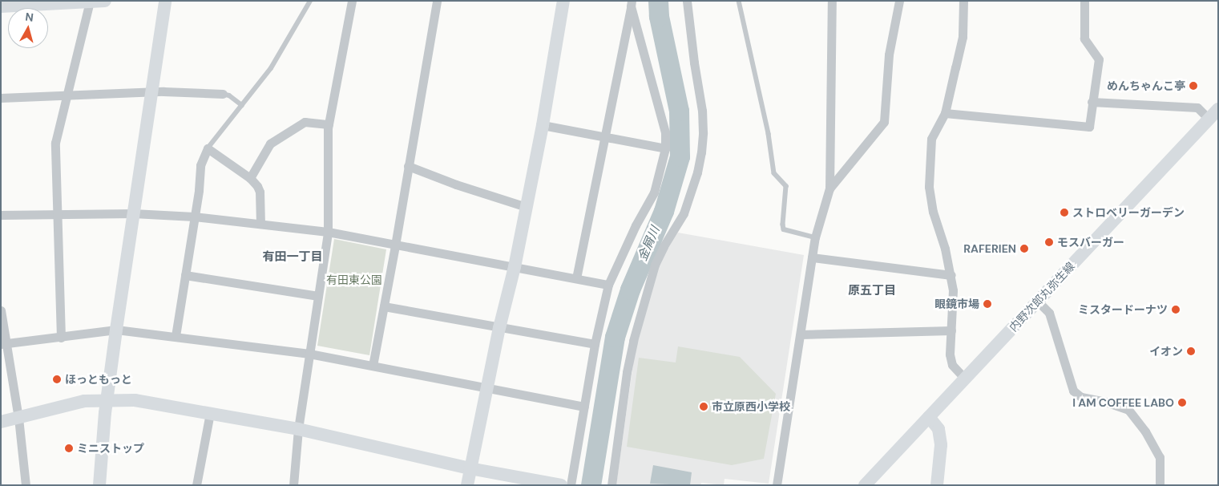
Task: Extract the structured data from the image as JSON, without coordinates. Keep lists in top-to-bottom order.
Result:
{
  "streets": {
    "street": ["内野次郎丸弥生線"]
  },
  "districts": ["有田一丁目", "原五丁目"],
  "water": ["金屑川"],
  "parks": ["有田東公園"],
  "places": [
    "めんちゃんこ亭",
    "ストロベリーガーデン",
    "モスバーガー",
    "RAFERIEN",
    "眼鏡市場",
    "ミスタードーナツ",
    "イオン",
    "ほっともっと",
    "I AM COFFEE LABO",
    "市立原西小学校",
    "ミニストップ"
  ],
  "north": "top"
}
